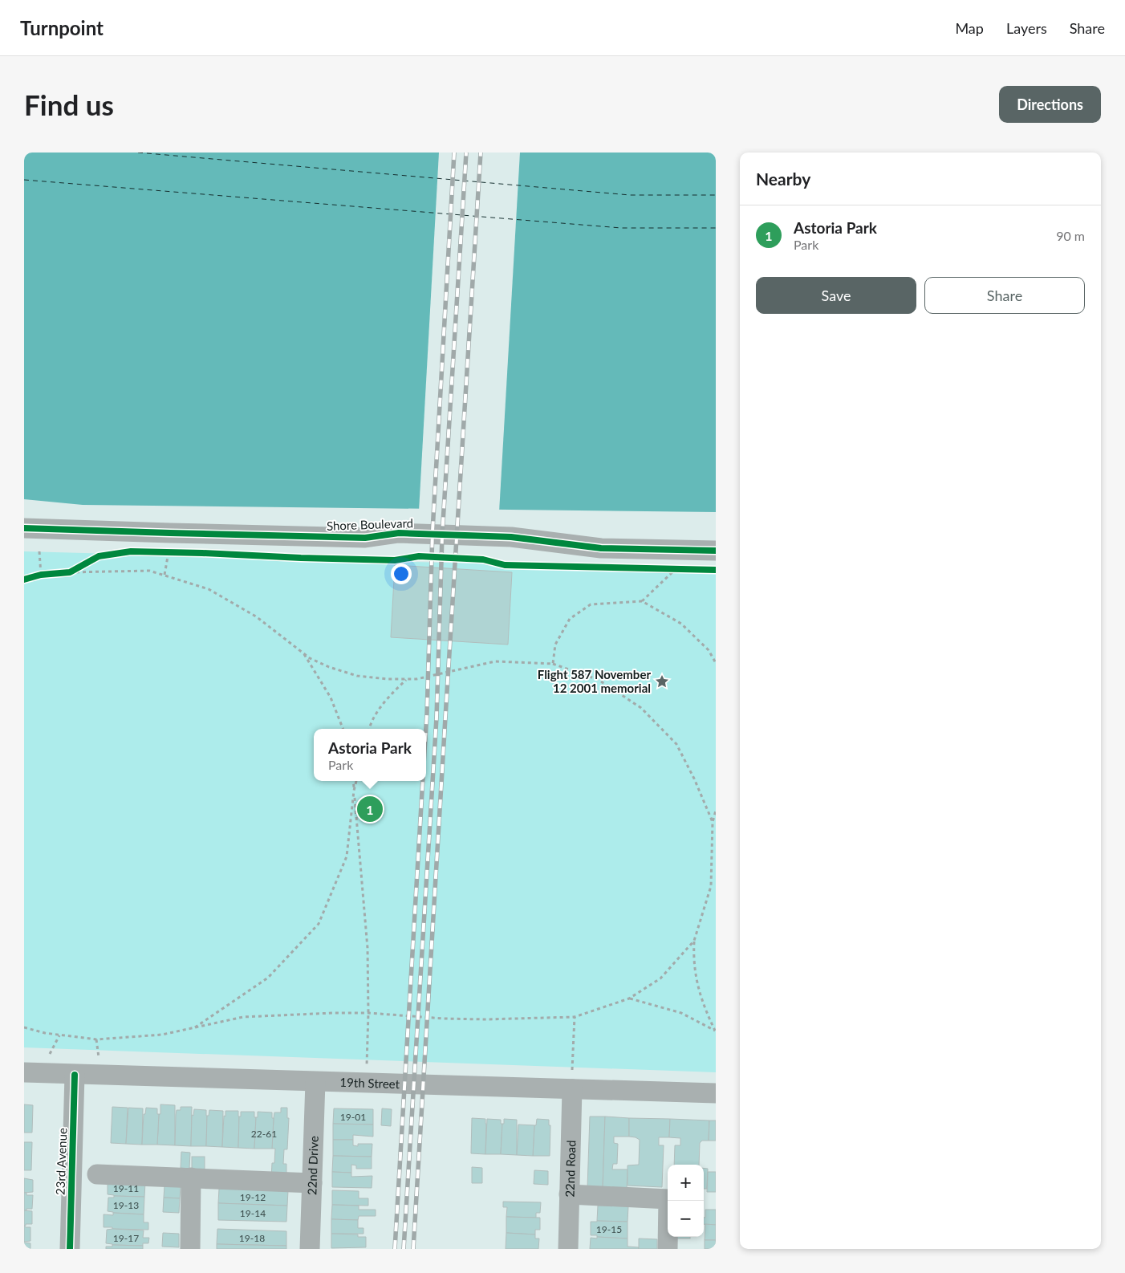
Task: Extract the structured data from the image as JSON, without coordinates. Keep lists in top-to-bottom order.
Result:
{
  "streets": {
    "street": [
      "Shore Boulevard",
      "19th Street",
      "23rd Avenue",
      "22nd Drive",
      "22nd Road"
    ]
  },
  "crossings": [
    ["19th Street", "23rd Avenue"],
    ["19th Street", "22nd Drive"],
    ["19th Street", "22nd Road"]
  ],
  "places": {
    "place": ["Flight 587 November 12 2001 memorial"]
  },
  "house_numbers": [
    "19-01",
    "22-61",
    "19-11",
    "19-12",
    "19-13",
    "19-14",
    "19-15",
    "19-17",
    "19-18"
  ],
  "page": {
    "header": "Turnpoint",
    "nav": ["Map", "Layers", "Share"],
    "buttons": [
      "Directions",
      ["Save", "Share"]
    ],
    "title": "Find us",
    "heading": "Nearby",
    "list": [
      {
        "mark": "1",
        "name": "Astoria Park",
        "note": "Park",
        "value": "90 m"
      }
    ],
    "popup": ["Astoria Park", "Park"],
    "pins": "1",
    "map_buttons": ["+", "−"]
  }
}
